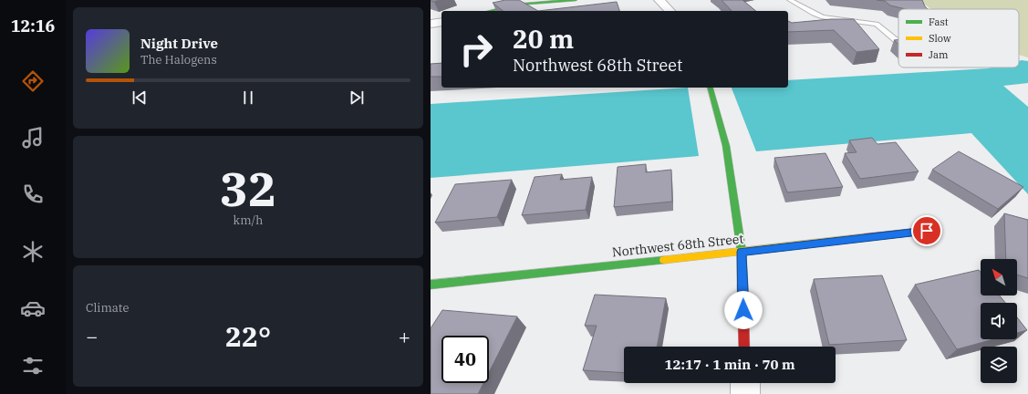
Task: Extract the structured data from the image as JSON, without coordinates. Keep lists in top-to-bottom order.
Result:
{
  "streets": {
    "street": ["Northwest 68th Street"]
  },
  "legend": ["Fast", "Slow", "Jam"],
  "north": "top left",
  "page": {
    "tabs": "12:16",
    "turn": ["20 m", "Northwest 68th Street"],
    "song": ["Night Drive", "The Halogens"],
    "tile": [
      ["32", "km/h"],
      "Climate"
    ],
    "heat": ["−", "22°", "+"],
    "limit": "40",
    "trip": "12:17 · 1 min · 70 m"
  }
}
